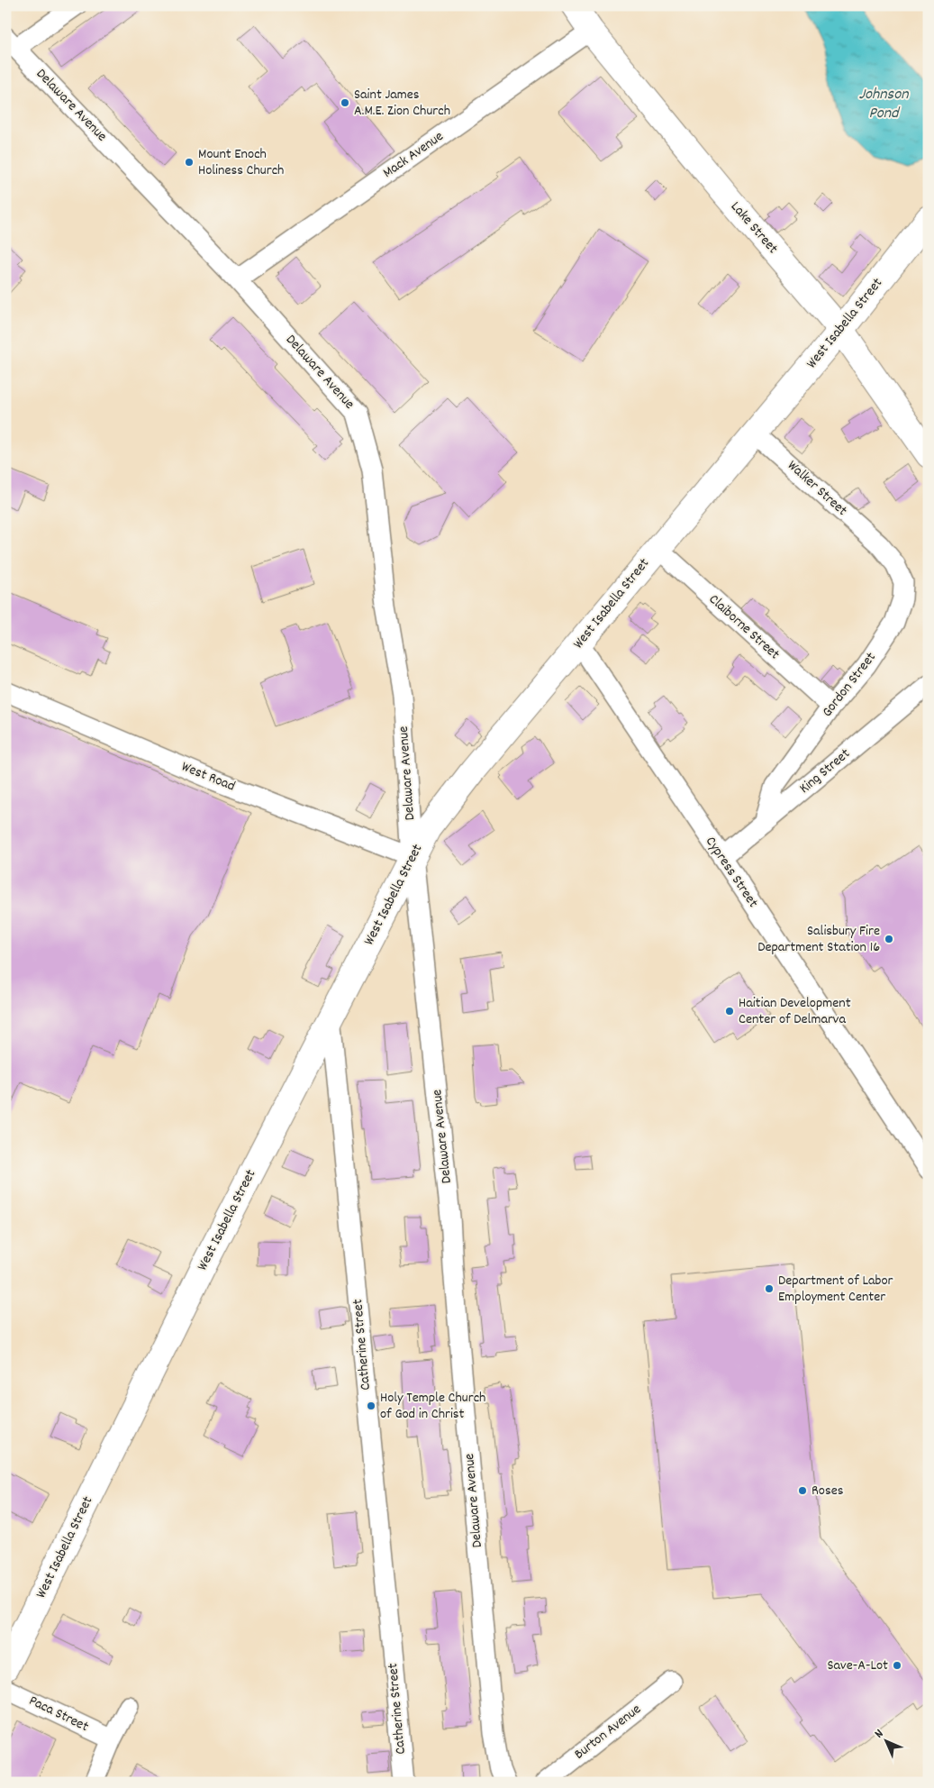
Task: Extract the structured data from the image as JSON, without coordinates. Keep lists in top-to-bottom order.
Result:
{
  "streets": {
    "street": [
      "Delaware Avenue",
      "Mack Avenue",
      "Lake Street",
      "West Isabella Street",
      "Walker Street",
      "Claiborne Street",
      "Gordon Street",
      "King Street",
      "West Road",
      "Cypress Street",
      "Catherine Street",
      "Paca Street",
      "Burton Avenue"
    ]
  },
  "crossings": [
    ["Delaware Avenue", "Mack Avenue"],
    ["Delaware Avenue", "West Isabella Street"],
    ["Delaware Avenue", "West Road"],
    ["Mack Avenue", "Lake Street"],
    ["Lake Street", "West Isabella Street"],
    ["West Isabella Street", "Walker Street"],
    ["West Isabella Street", "Claiborne Street"],
    ["West Isabella Street", "West Road"],
    ["West Isabella Street", "Cypress Street"],
    ["West Isabella Street", "Catherine Street"],
    ["Walker Street", "Gordon Street"],
    ["Claiborne Street", "Gordon Street"],
    ["Gordon Street", "King Street"],
    ["King Street", "Cypress Street"]
  ],
  "water": ["Johnson Pond"],
  "places": [
    "Saint James A.M.E. Zion Church",
    "Mount Enoch Holiness Church",
    "Salisbury Fire Department Station 16",
    "Haitian Development Center of Delmarva",
    "Department of Labor Employment Center",
    "Holy Temple Church of God in Christ",
    "Roses",
    "Save-A-Lot"
  ],
  "north": "top left"
}
